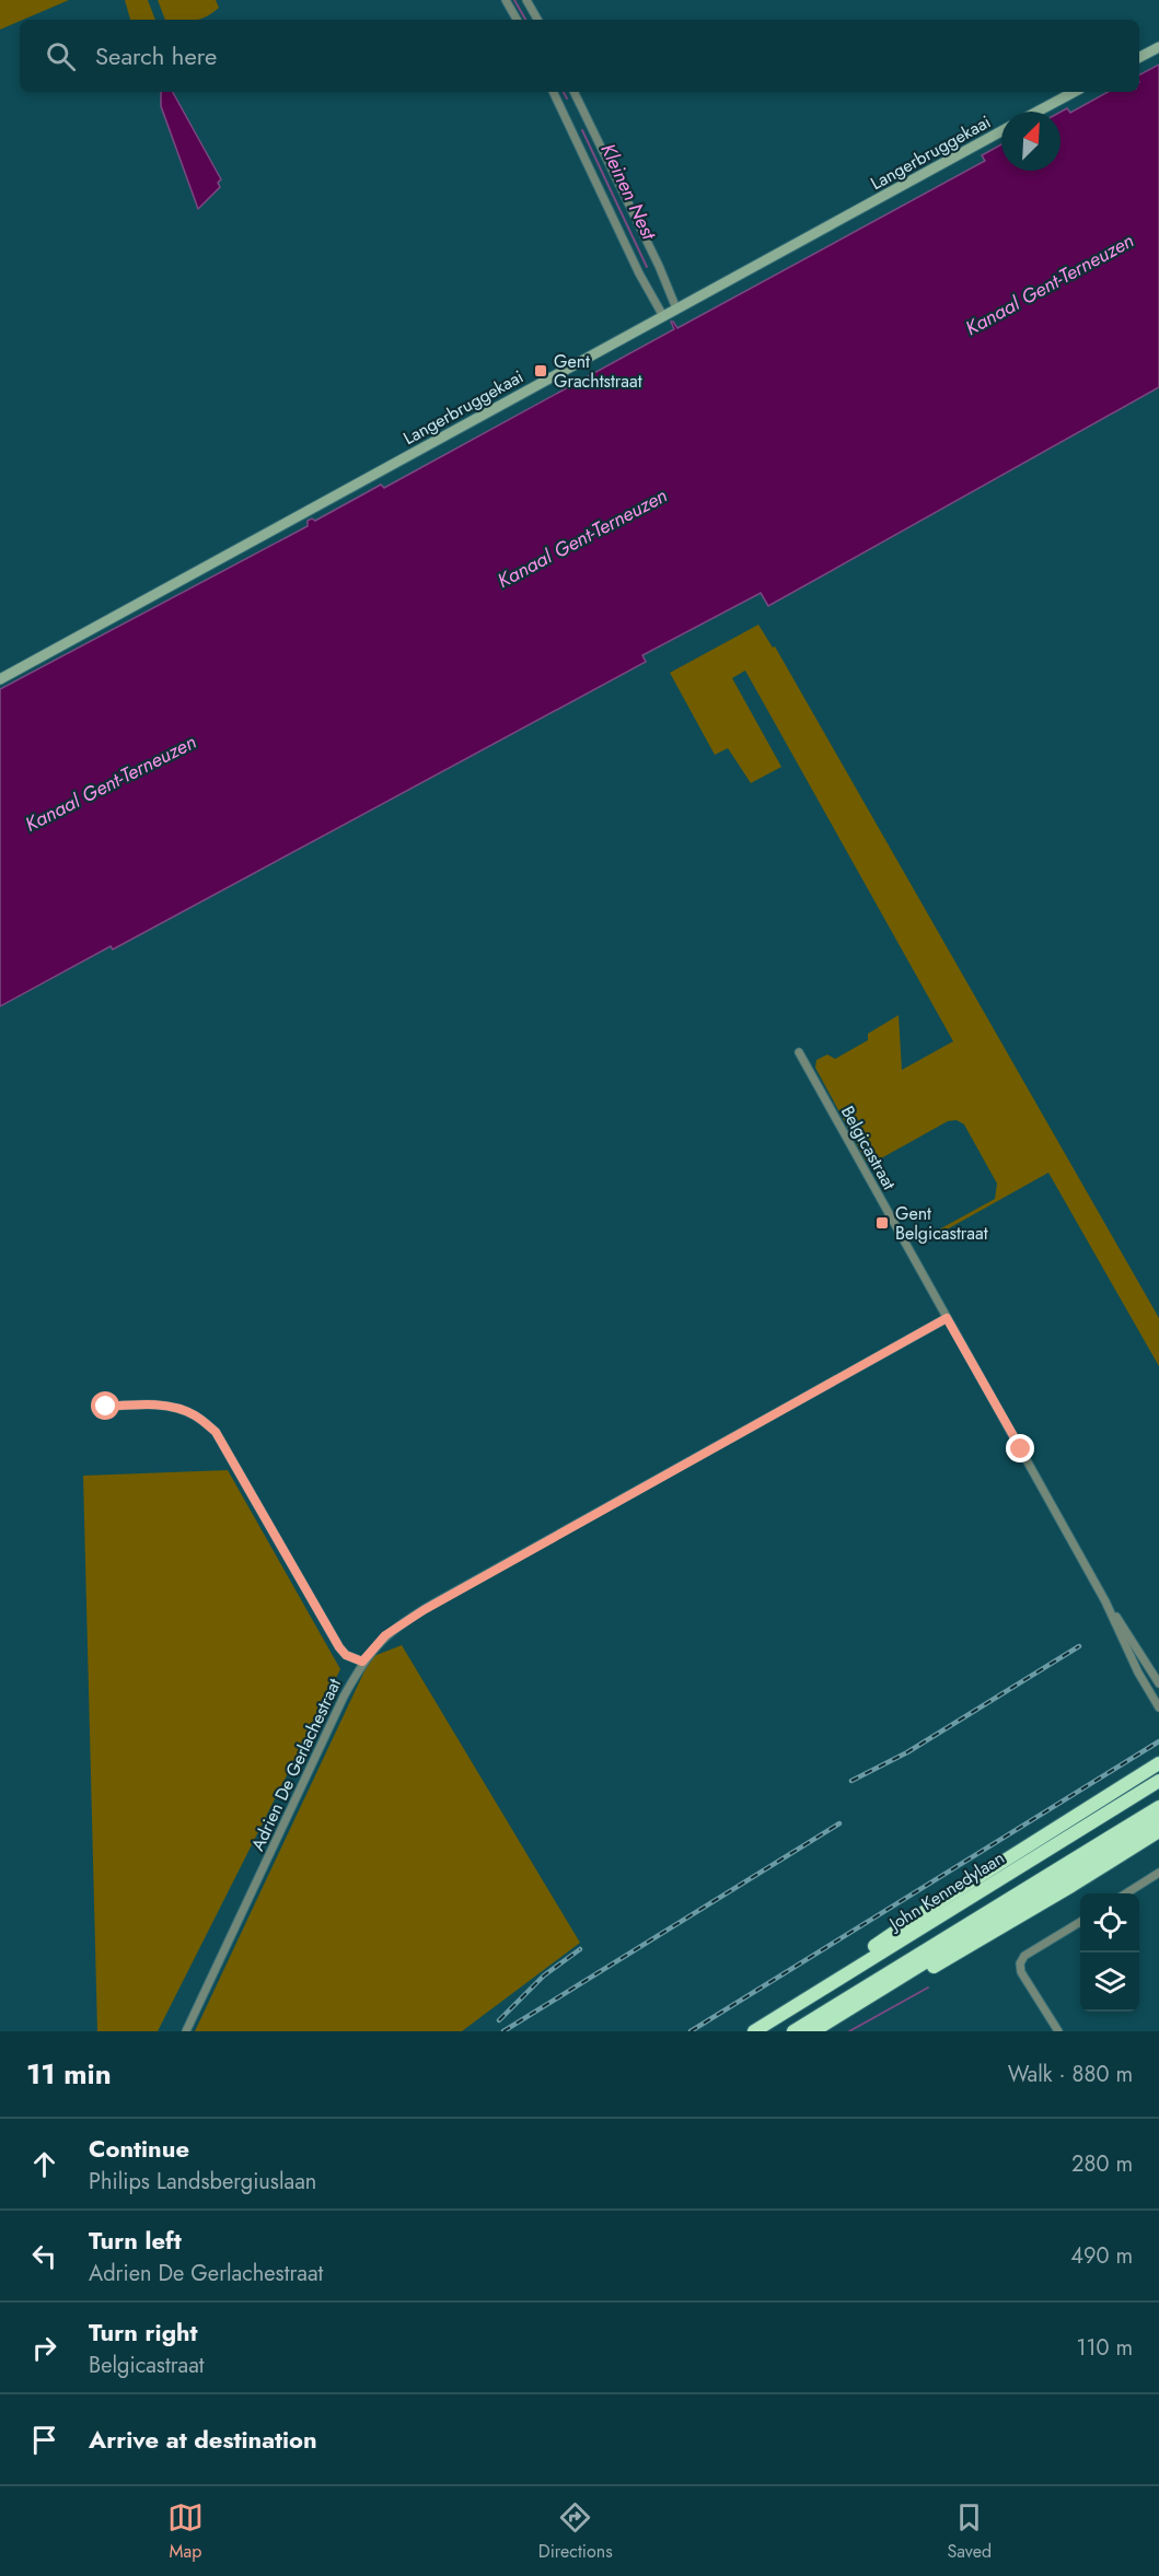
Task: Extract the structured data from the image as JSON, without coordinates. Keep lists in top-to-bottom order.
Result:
{
  "streets": {
    "highway": ["John Kennedylaan"],
    "main road": ["Langerbruggekaai"],
    "street": ["Belgicastraat", "Adrien De Gerlachestraat"]
  },
  "crossings": [
    ["Belgicastraat", "Adrien De Gerlachestraat"]
  ],
  "water": ["Kleinen Nest", "Kanaal Gent-Terneuzen"],
  "places": {
    "transit": ["Gent Grachtstraat", "Gent Belgicastraat"]
  },
  "north": "top right",
  "page": {
    "search": "Search here",
    "heading": ["11 min", "Walk · 880 m"],
    "list": [
      ["Continue", "Philips Landsbergiuslaan", "280 m"],
      ["Turn left", "Adrien De Gerlachestraat", "490 m"],
      ["Turn right", "Belgicastraat", "110 m"],
      "Arrive at destination"
    ],
    "nav": ["Map", "Directions", "Saved"]
  }
}
